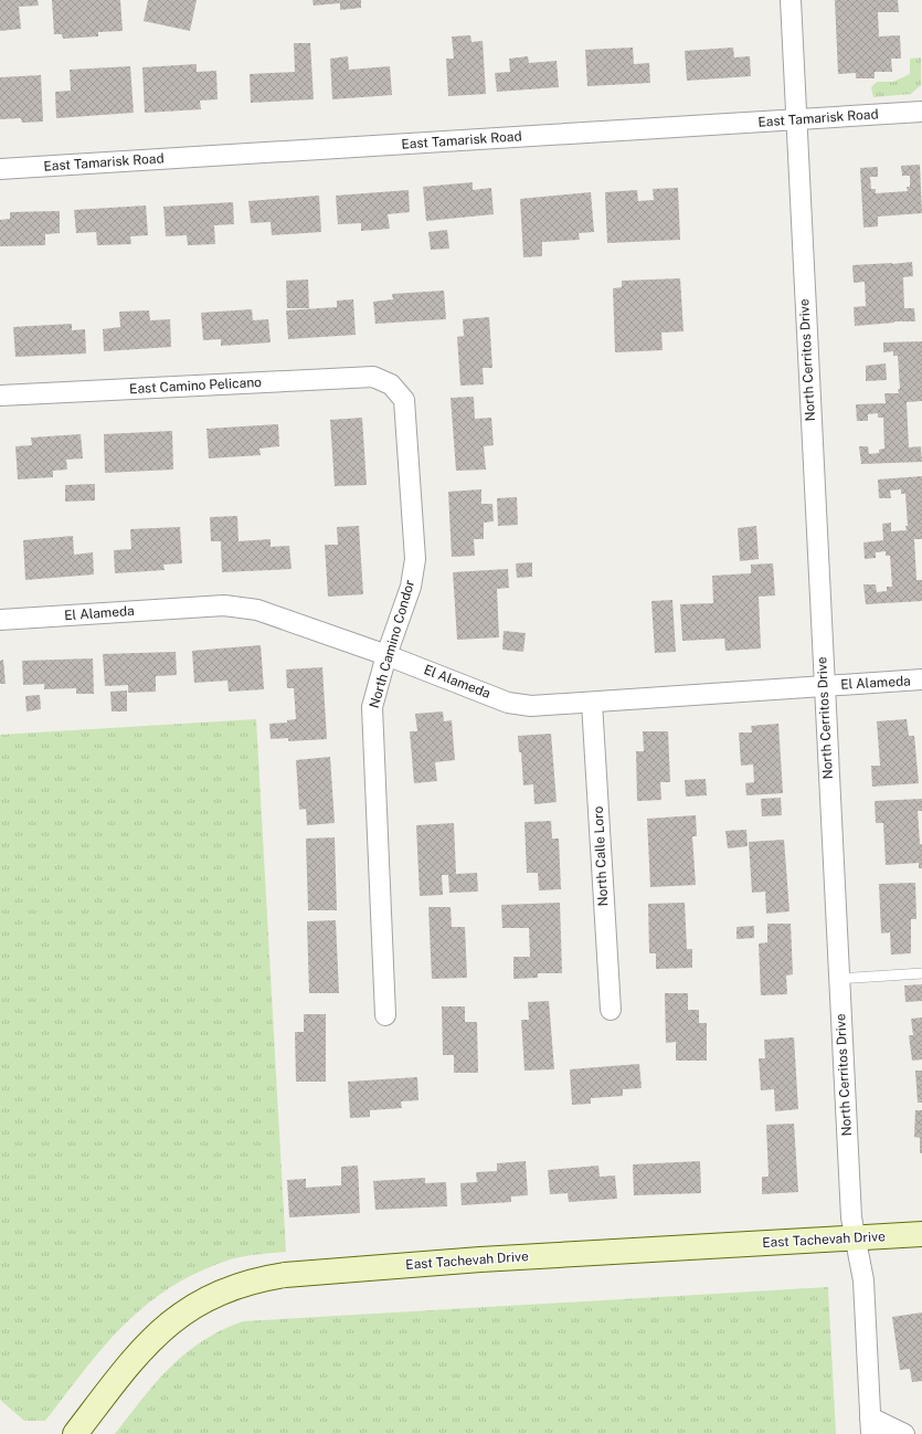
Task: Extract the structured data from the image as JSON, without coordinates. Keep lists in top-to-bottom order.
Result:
{
  "streets": {
    "street": [
      "East Tamarisk Road",
      "North Cerritos Drive",
      "East Camino Pelicano",
      "El Alameda",
      "North Camino Condor",
      "North Calle Loro",
      "East Tachevah Drive"
    ]
  },
  "crossings": [
    ["East Tamarisk Road", "North Cerritos Drive"],
    ["North Cerritos Drive", "El Alameda"],
    ["North Cerritos Drive", "East Tachevah Drive"],
    ["East Camino Pelicano", "North Camino Condor"],
    ["El Alameda", "North Camino Condor"],
    ["El Alameda", "North Calle Loro"]
  ]
}
